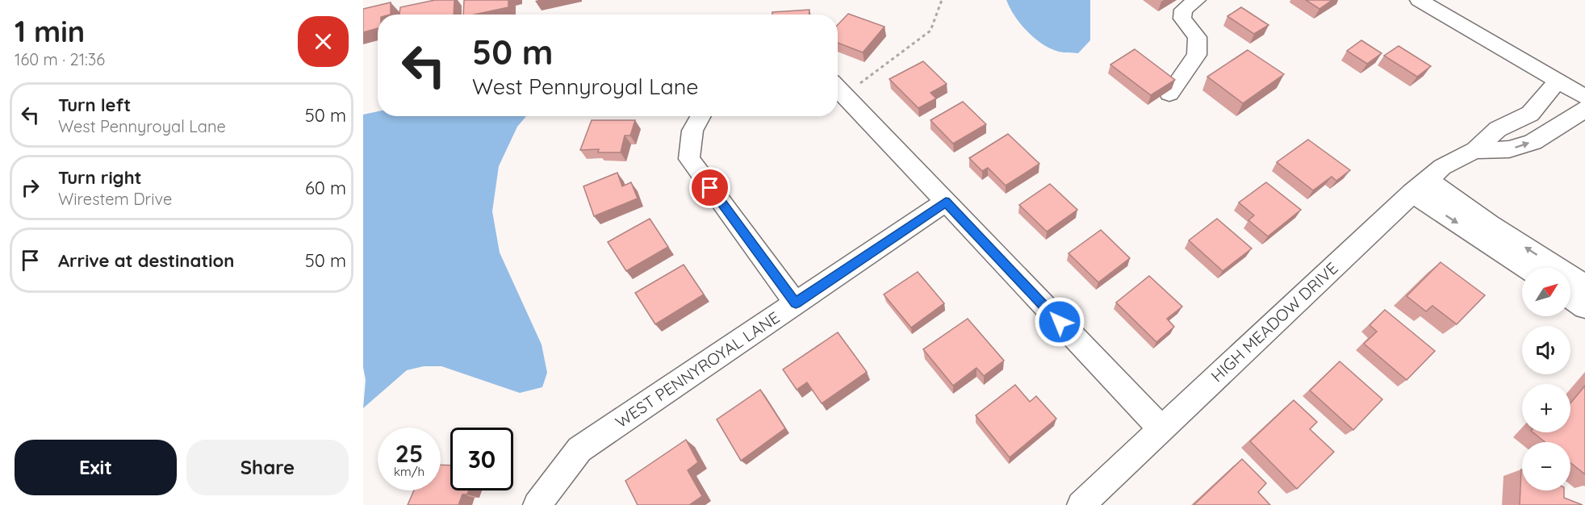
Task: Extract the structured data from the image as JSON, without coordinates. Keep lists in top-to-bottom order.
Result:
{
  "streets": {
    "street": ["HIGH MEADOW DRIVE", "WEST PENNYROYAL LANE"]
  },
  "north": "top right",
  "page": {
    "heading": ["1 min", "160 m · 21:36"],
    "turn": ["50 m", "West Pennyroyal Lane"],
    "list": [
      {
        "name": "Turn left",
        "note": "West Pennyroyal Lane",
        "value": "50 m"
      },
      {
        "name": "Turn right",
        "note": "Wirestem Drive",
        "value": "60 m"
      },
      {
        "name": "Arrive at destination",
        "value": "50 m"
      }
    ],
    "map_buttons": ["+", "−"],
    "speed": "25 km/h",
    "limit": "30",
    "buttons": ["Exit", "Share"]
  }
}
